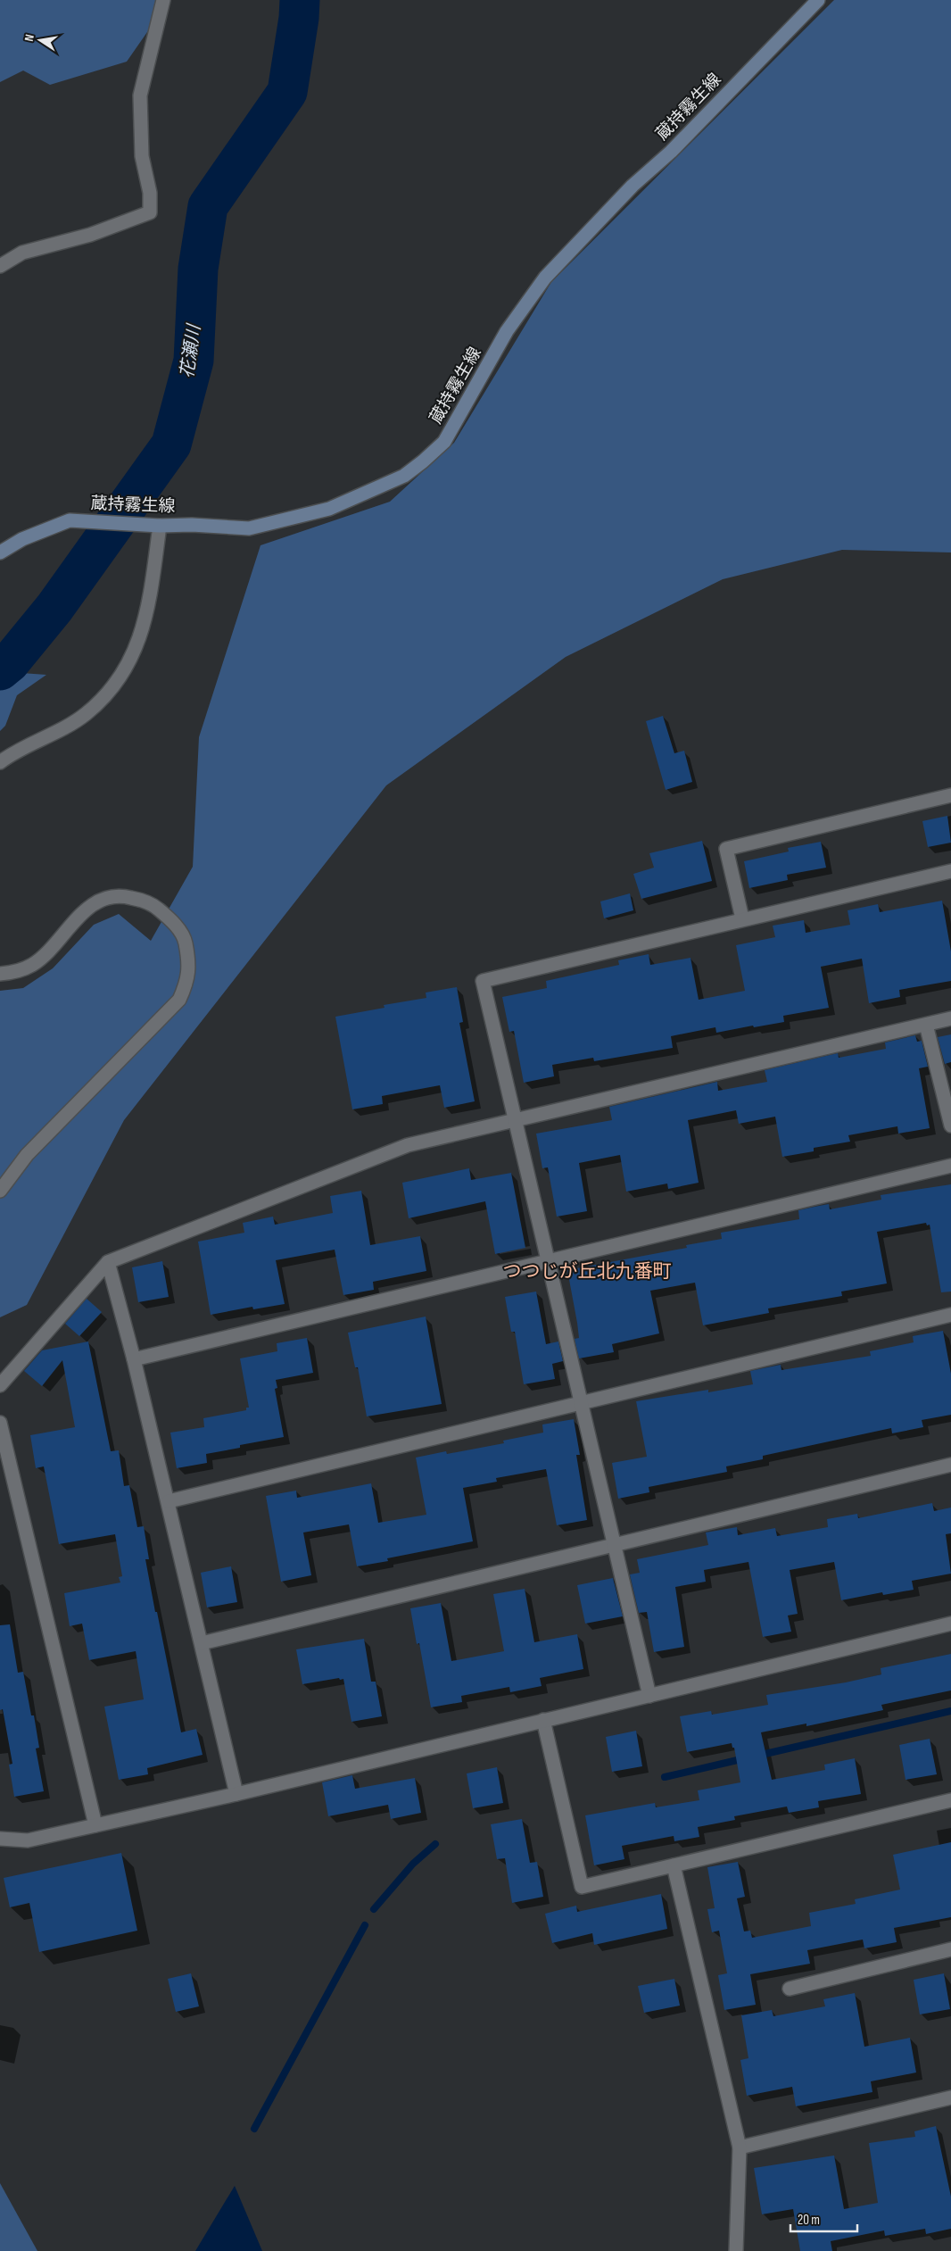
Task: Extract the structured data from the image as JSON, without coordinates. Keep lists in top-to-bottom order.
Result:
{
  "streets": {
    "main road": ["蔵持霧生線"]
  },
  "districts": ["つつじが丘北九番町"],
  "water": ["花瀬川"],
  "scale_bar": "20 m",
  "north": "left"
}
